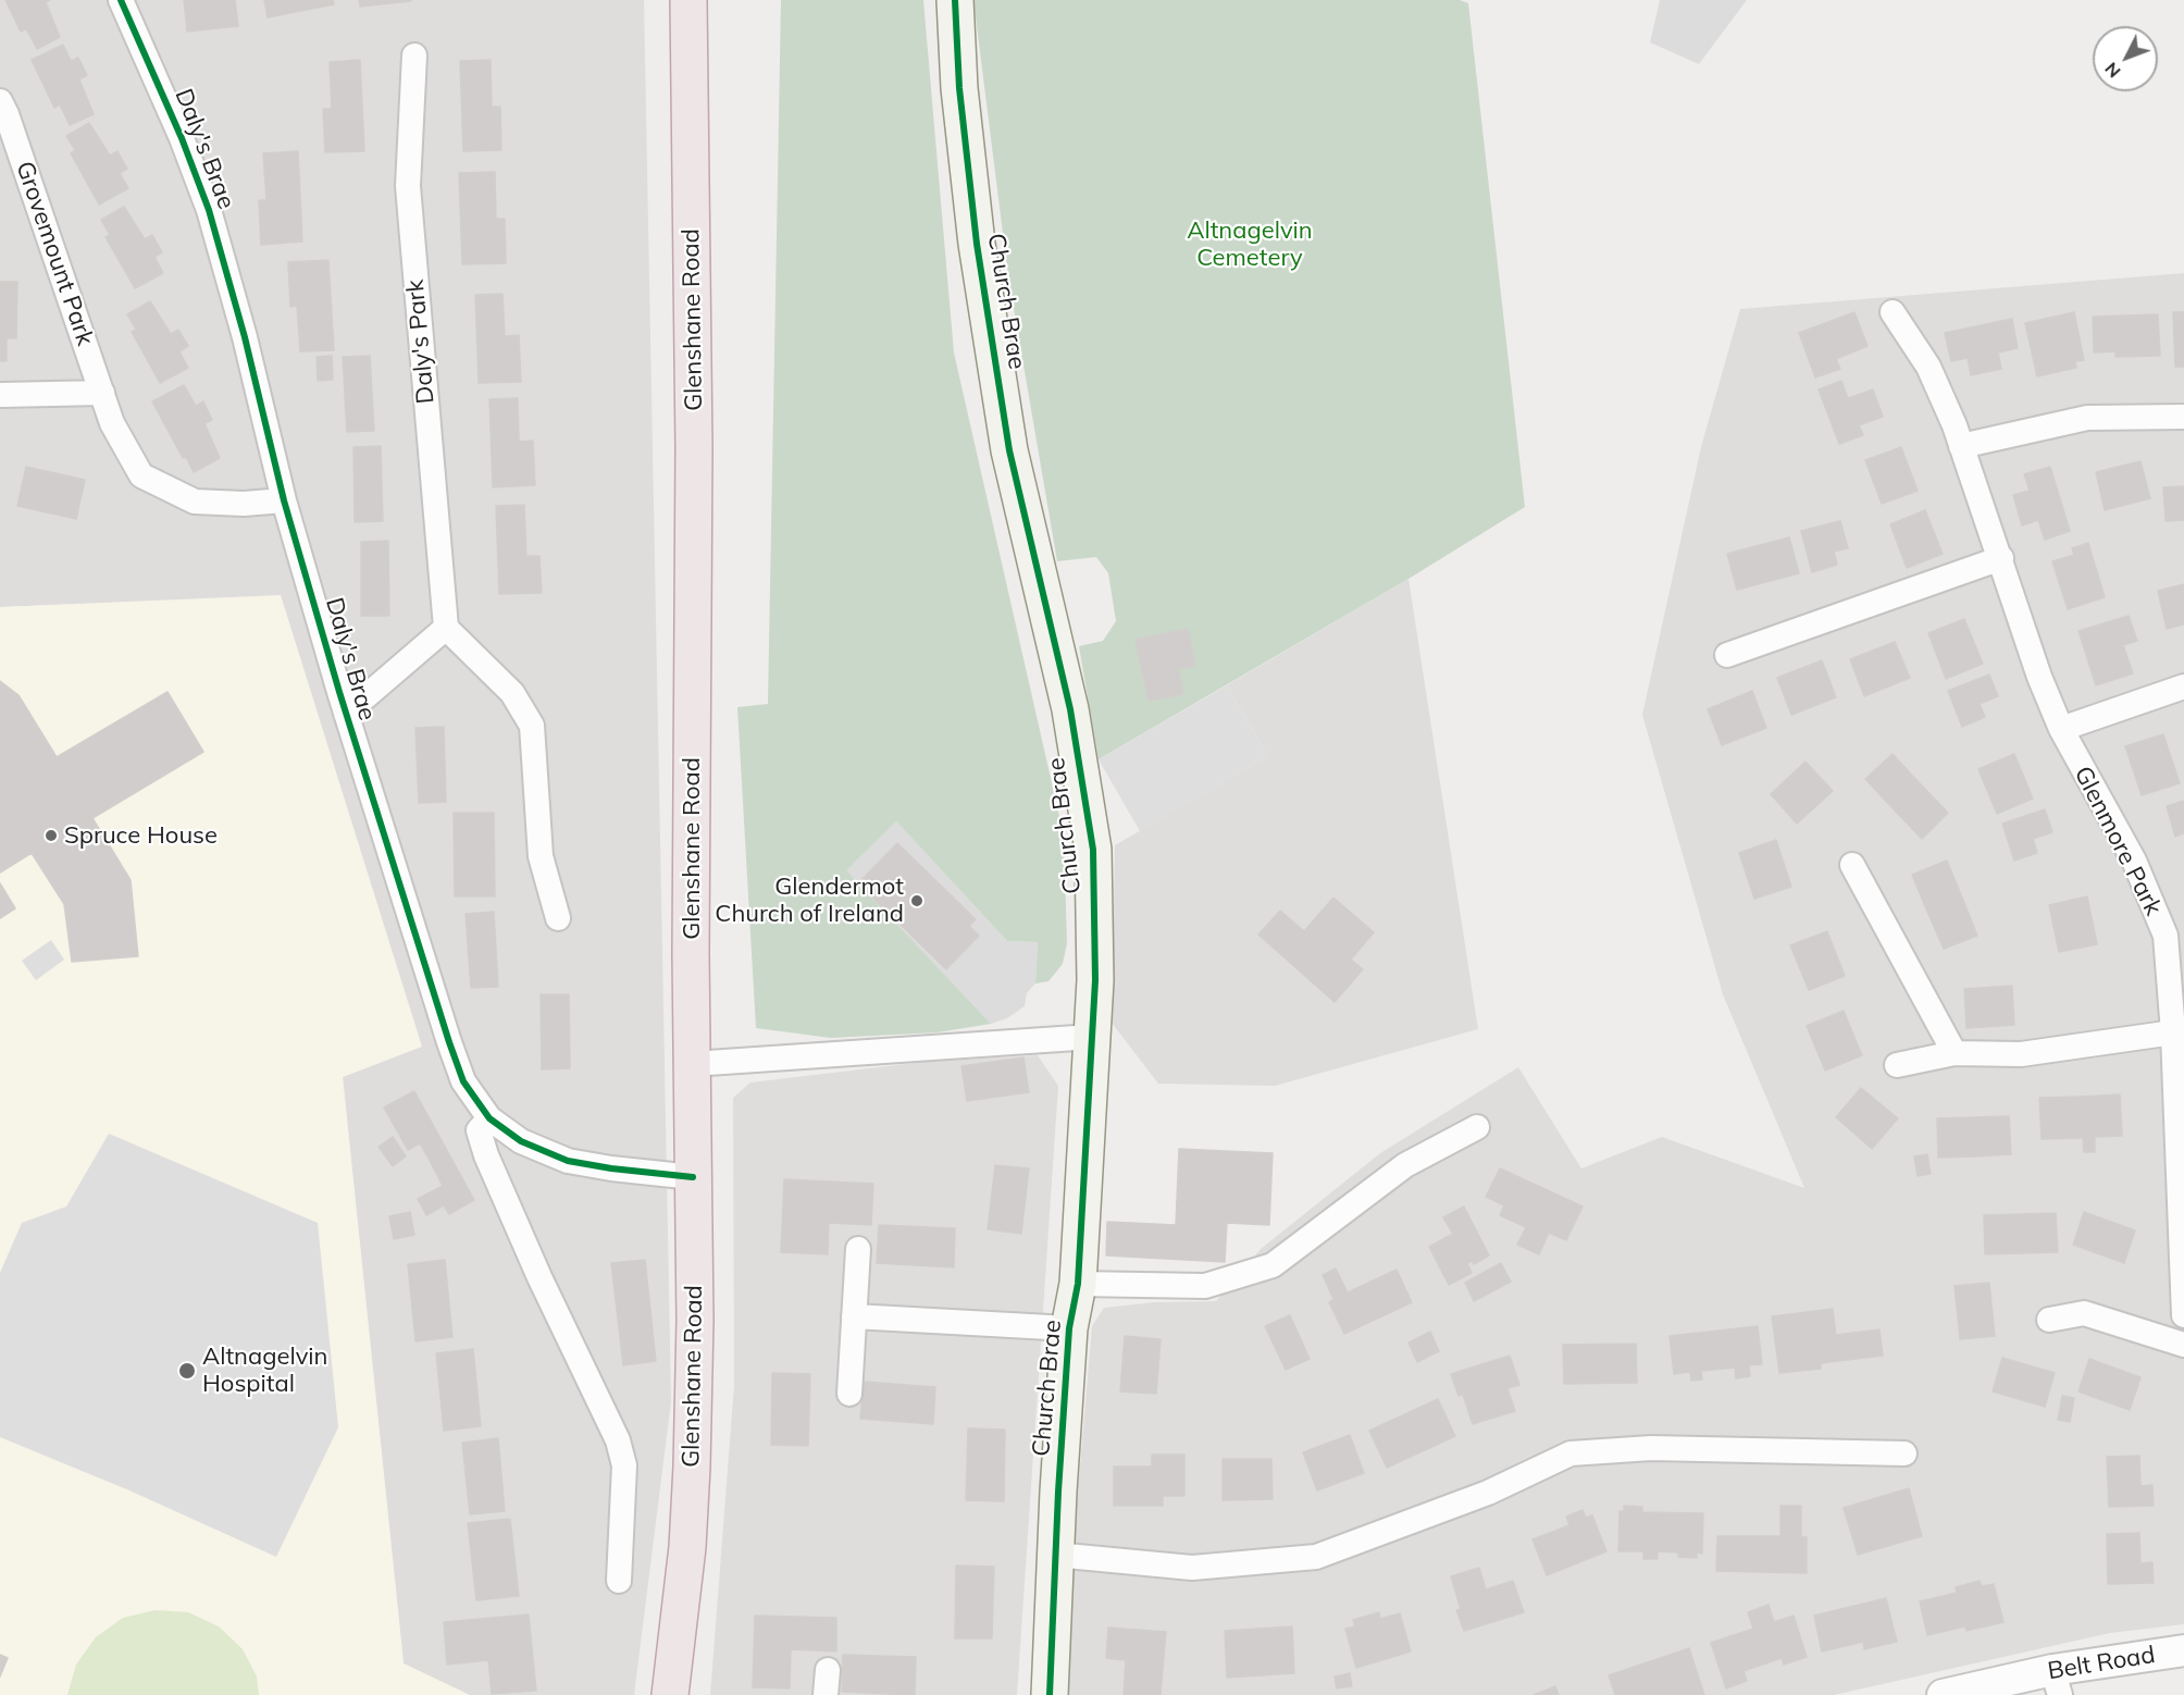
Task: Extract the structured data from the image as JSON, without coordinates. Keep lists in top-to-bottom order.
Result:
{
  "streets": {
    "highway": ["Glenshane Road"],
    "main road": ["Church Brae"],
    "street": [
      "Daly's Brae",
      "Grovemount Park",
      "Daly's Park",
      "Glenmore Park",
      "Belt Road"
    ]
  },
  "crossings": [
    ["Daly's Brae", "Grovemount Park"],
    ["Daly's Brae", "Glenshane Road"]
  ],
  "parks": ["Altnagelvin Cemetery"],
  "places": ["Spruce House", "Glendermot Church of Ireland", "Altnagelvin Hospital"],
  "north": "bottom left"
}
